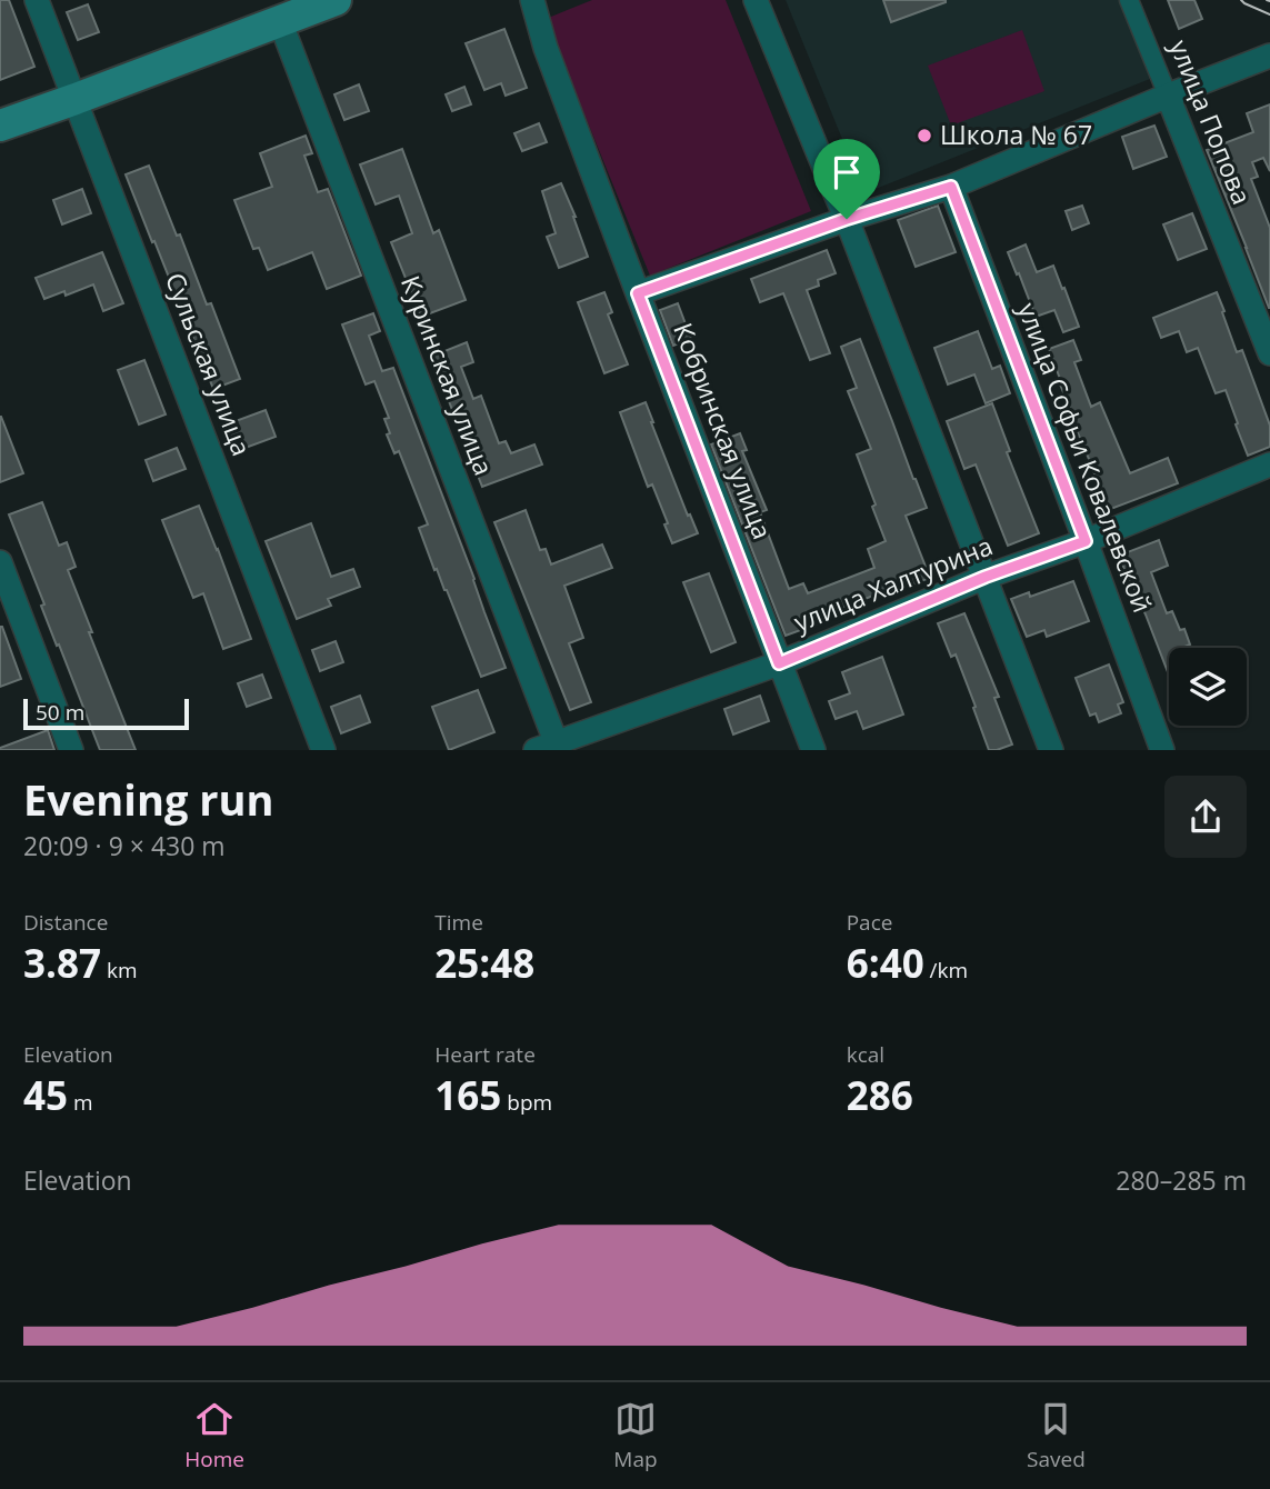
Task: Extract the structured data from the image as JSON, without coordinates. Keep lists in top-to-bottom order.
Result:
{
  "streets": {
    "street": [
      "улица Попова",
      "Сульская улица",
      "Куринская улица",
      "Кобринская улица",
      "улица Софьи Ковалевской",
      "улица Халтурина"
    ]
  },
  "crossings": [
    ["Куринская улица", "улица Халтурина"],
    ["Кобринская улица", "улица Халтурина"],
    ["улица Софьи Ковалевской", "улица Халтурина"]
  ],
  "places": ["Школа № 67"],
  "scale_bar": "50 m",
  "page": {
    "scale": "50 m",
    "heading": ["Evening run", "20:09 · 9 × 430 m"],
    "stats": [
      ["Distance", "3.87 km"],
      ["Time", "25:48"],
      ["Pace", "6:40 /km"],
      ["Elevation", "45 m"],
      ["Heart rate", "165 bpm"],
      ["kcal", "286"]
    ],
    "chart": ["Elevation", "280–285 m"],
    "tabs": ["Home", "Map", "Saved"]
  }
}
